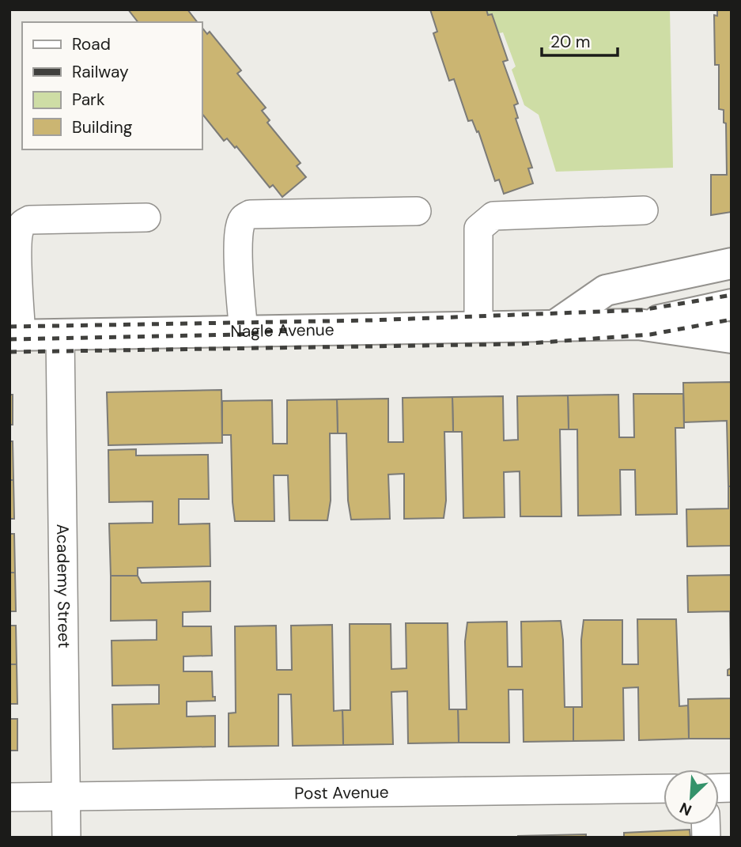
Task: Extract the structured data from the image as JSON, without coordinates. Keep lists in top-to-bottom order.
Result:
{
  "streets": {
    "main road": ["Nagle Avenue"],
    "street": ["Academy Street", "Post Avenue"]
  },
  "crossings": [
    ["Nagle Avenue", "Academy Street"],
    ["Academy Street", "Post Avenue"]
  ],
  "legend": [
    "Road",
    "Railway",
    "Park",
    "Building"
  ],
  "scale_bar": "20 m",
  "north": "bottom left"
}
